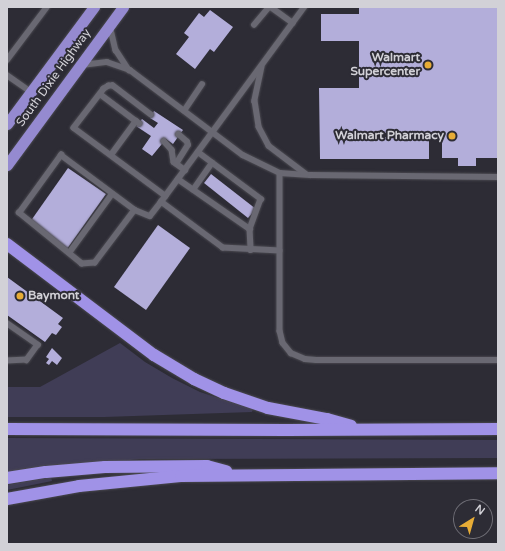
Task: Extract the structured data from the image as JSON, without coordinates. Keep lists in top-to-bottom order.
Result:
{
  "streets": {
    "highway": ["South Dixie Highway"]
  },
  "places": ["Walmart Supercenter", "Walmart Pharmacy", "Baymont"],
  "north": "top right"
}
